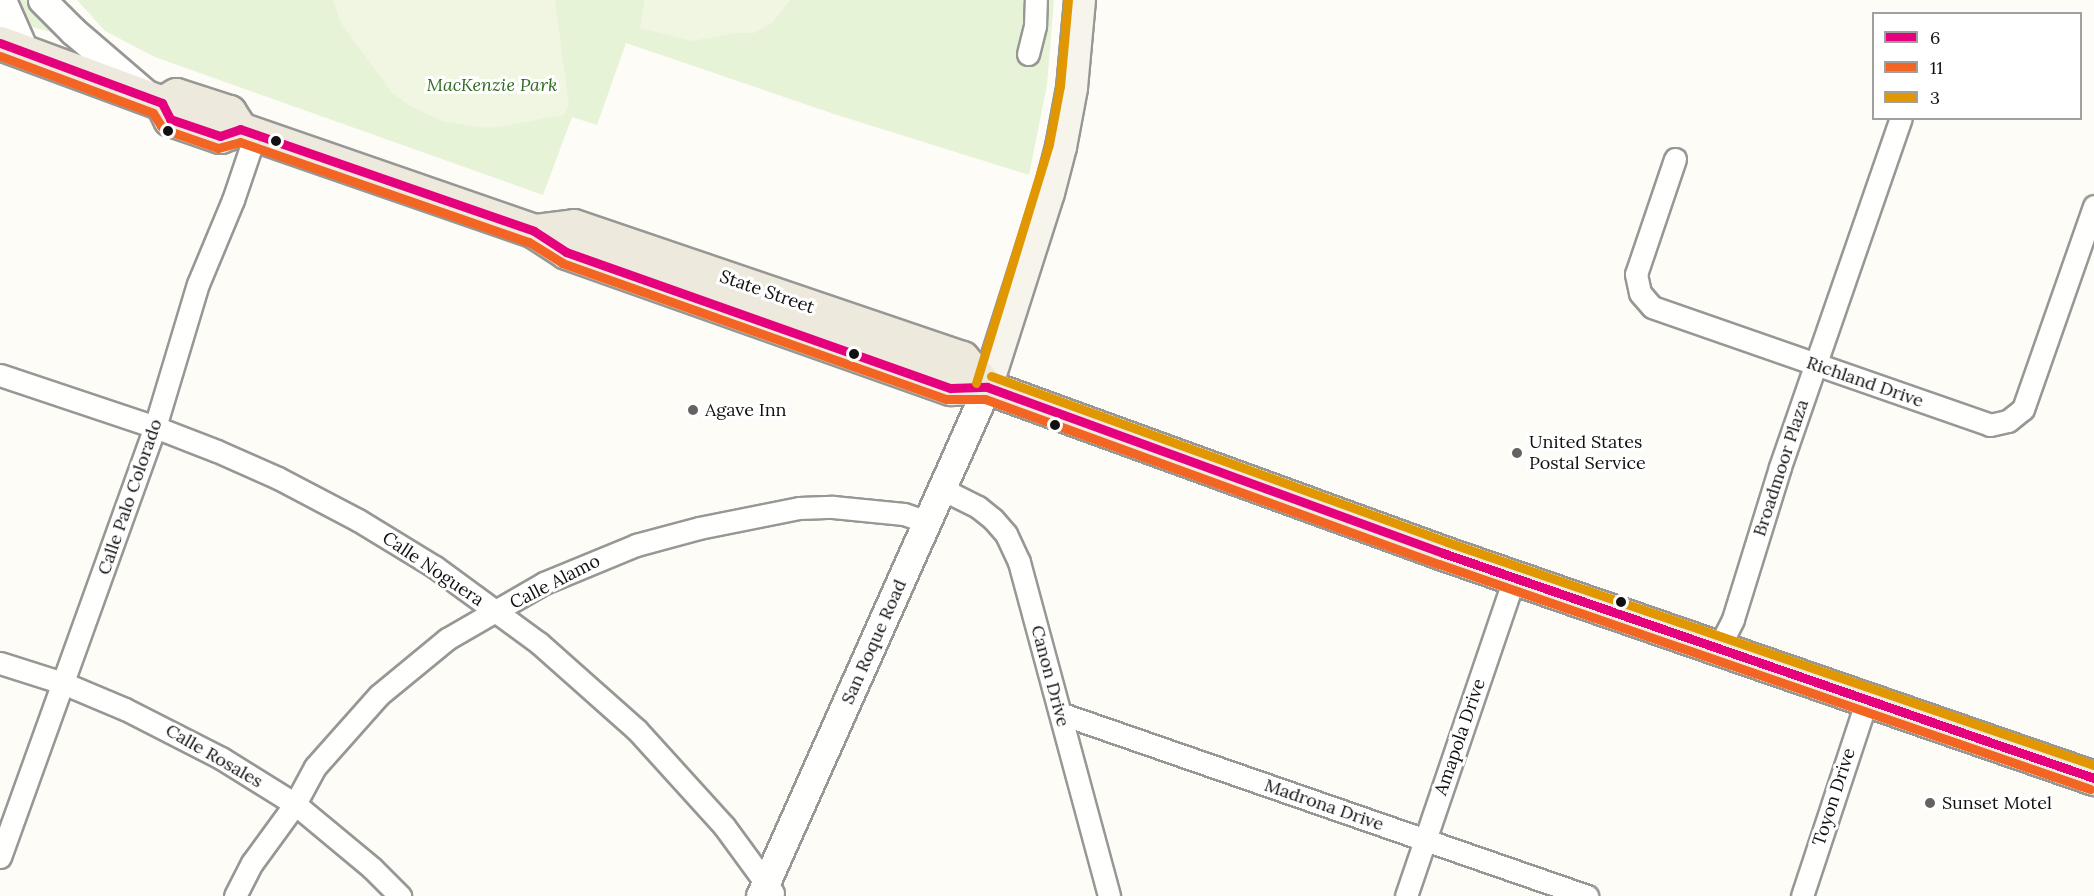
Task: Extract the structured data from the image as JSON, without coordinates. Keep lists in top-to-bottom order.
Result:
{
  "streets": {
    "main road": ["State Street"],
    "street": [
      "Richland Drive",
      "Broadmoor Plaza",
      "Calle Palo Colorado",
      "Calle Noguera",
      "Calle Alamo",
      "San Roque Road",
      "Canon Drive",
      "Amapola Drive",
      "Calle Rosales",
      "Toyon Drive",
      "Madrona Drive"
    ]
  },
  "crossings": [
    ["State Street", "Broadmoor Plaza"],
    ["State Street", "Calle Palo Colorado"],
    ["State Street", "San Roque Road"],
    ["State Street", "Amapola Drive"],
    ["State Street", "Toyon Drive"],
    ["Richland Drive", "Broadmoor Plaza"],
    ["Calle Palo Colorado", "Calle Noguera"],
    ["Calle Palo Colorado", "Calle Rosales"],
    ["Calle Noguera", "Calle Alamo"],
    ["Calle Noguera", "San Roque Road"],
    ["Calle Alamo", "San Roque Road"],
    ["Calle Alamo", "Calle Rosales"],
    ["San Roque Road", "Canon Drive"],
    ["Canon Drive", "Madrona Drive"],
    ["Amapola Drive", "Madrona Drive"]
  ],
  "parks": ["MacKenzie Park"],
  "places": ["Agave Inn", "United States Postal Service", "Sunset Motel"],
  "lines": ["transit line 3", "transit line 6", "transit line 11"],
  "legend": ["6", "11", "3"]
}
